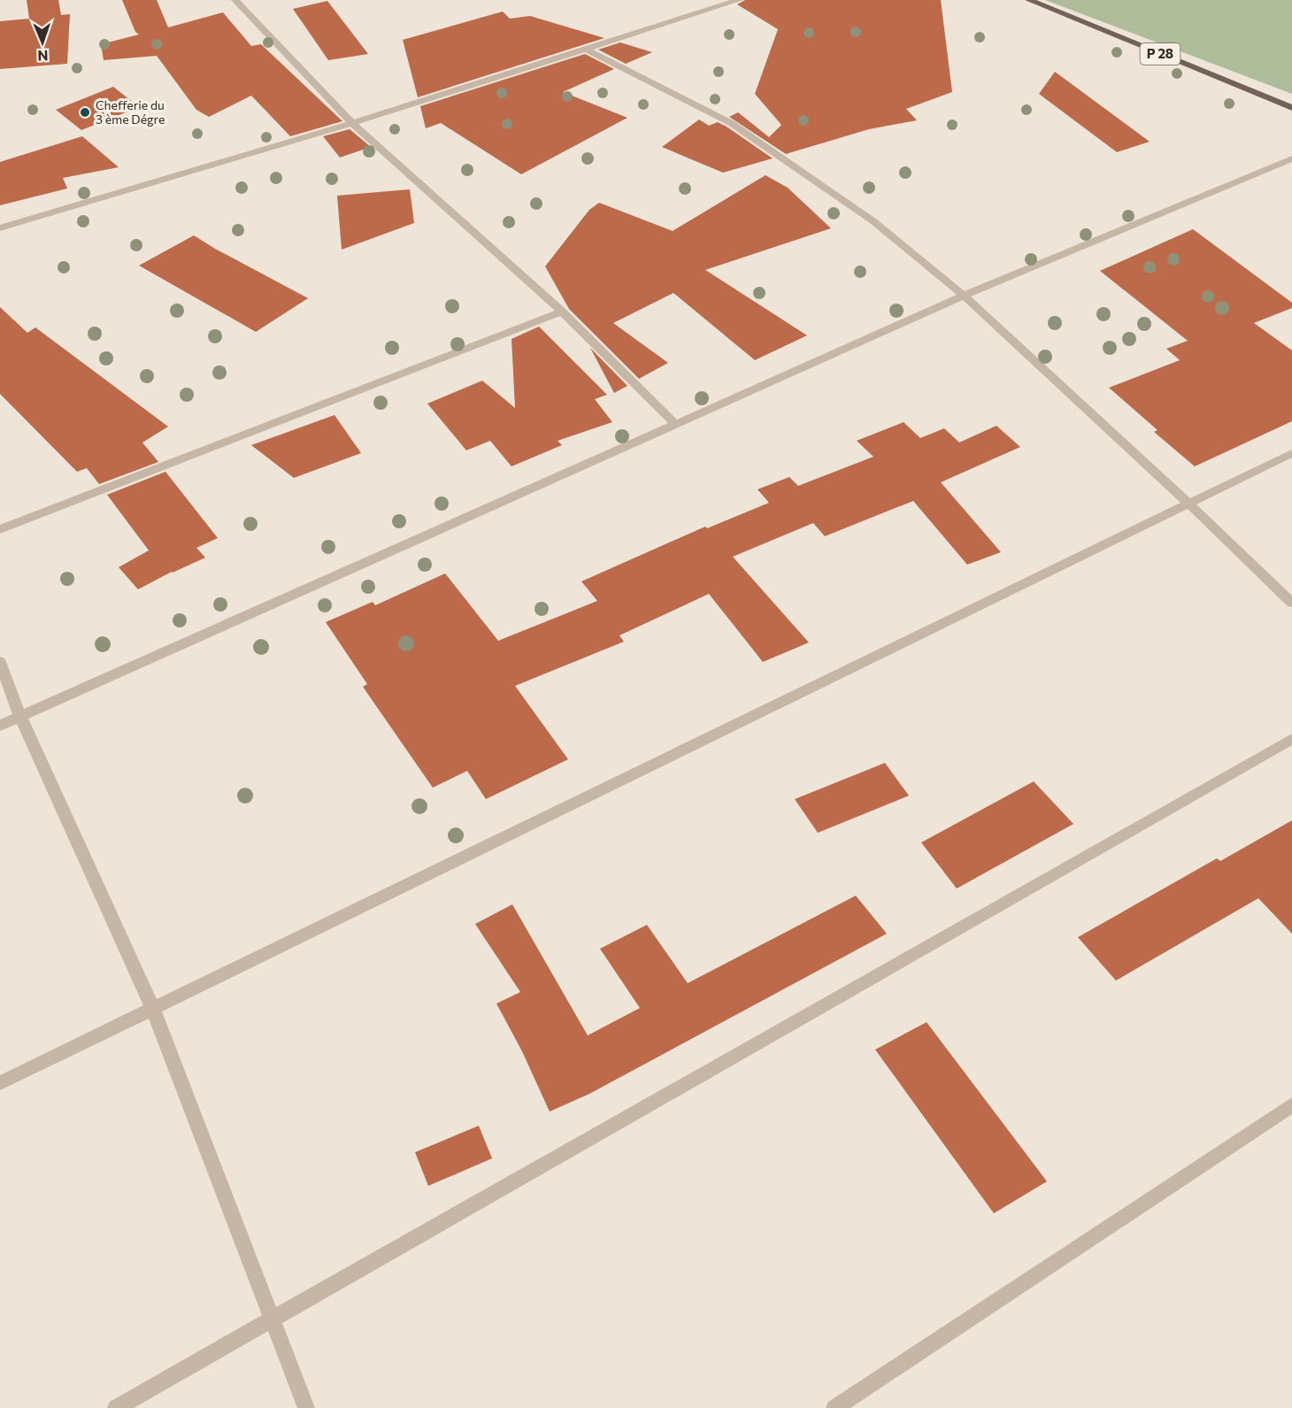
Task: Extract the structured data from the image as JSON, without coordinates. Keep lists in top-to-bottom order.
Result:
{
  "streets": {
    "main road": ["P 28"]
  },
  "places": ["Chefferie du 3 ème Dégre"],
  "north": "bottom"
}
